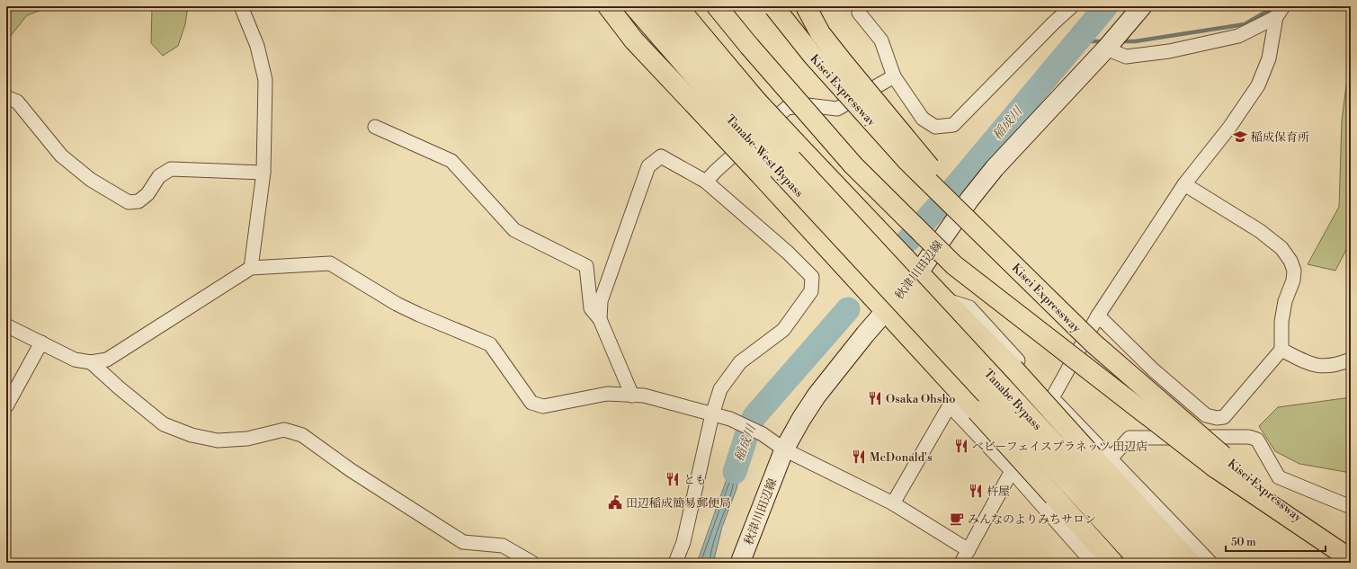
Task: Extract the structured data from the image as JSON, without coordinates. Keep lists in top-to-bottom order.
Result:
{
  "streets": {
    "highway": ["Kisei Expressway", "Tanabe-West Bypass", "Tanabe Bypass"],
    "main road": ["秋津川田辺線"]
  },
  "crossings": [
    ["Tanabe-West Bypass", "秋津川田辺線"],
    ["Tanabe-West Bypass", "Tanabe Bypass"],
    ["秋津川田辺線", "Tanabe Bypass"]
  ],
  "water": ["稲成川"],
  "places": {
    "school or university": ["稲成保育所"],
    "restaurant": [
      "Osaka Ohsho",
      "ベビーフェイスプラネッツ 田辺店",
      "McDonald's",
      "とも",
      "杵屋"
    ],
    "public building": ["田辺稲成簡易郵便局"],
    "cafe": ["みんなのよりみちサロン"]
  },
  "scale_bar": "50 m"
}
